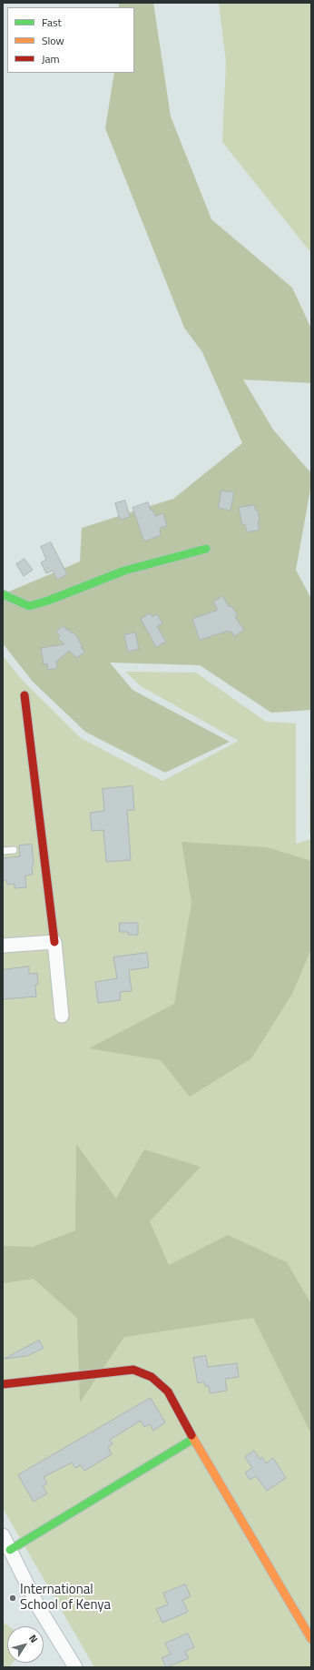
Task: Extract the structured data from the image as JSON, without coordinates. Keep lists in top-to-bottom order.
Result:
{
  "places": ["International School of Kenya"],
  "legend": ["Fast", "Slow", "Jam"],
  "north": "top right"
}
